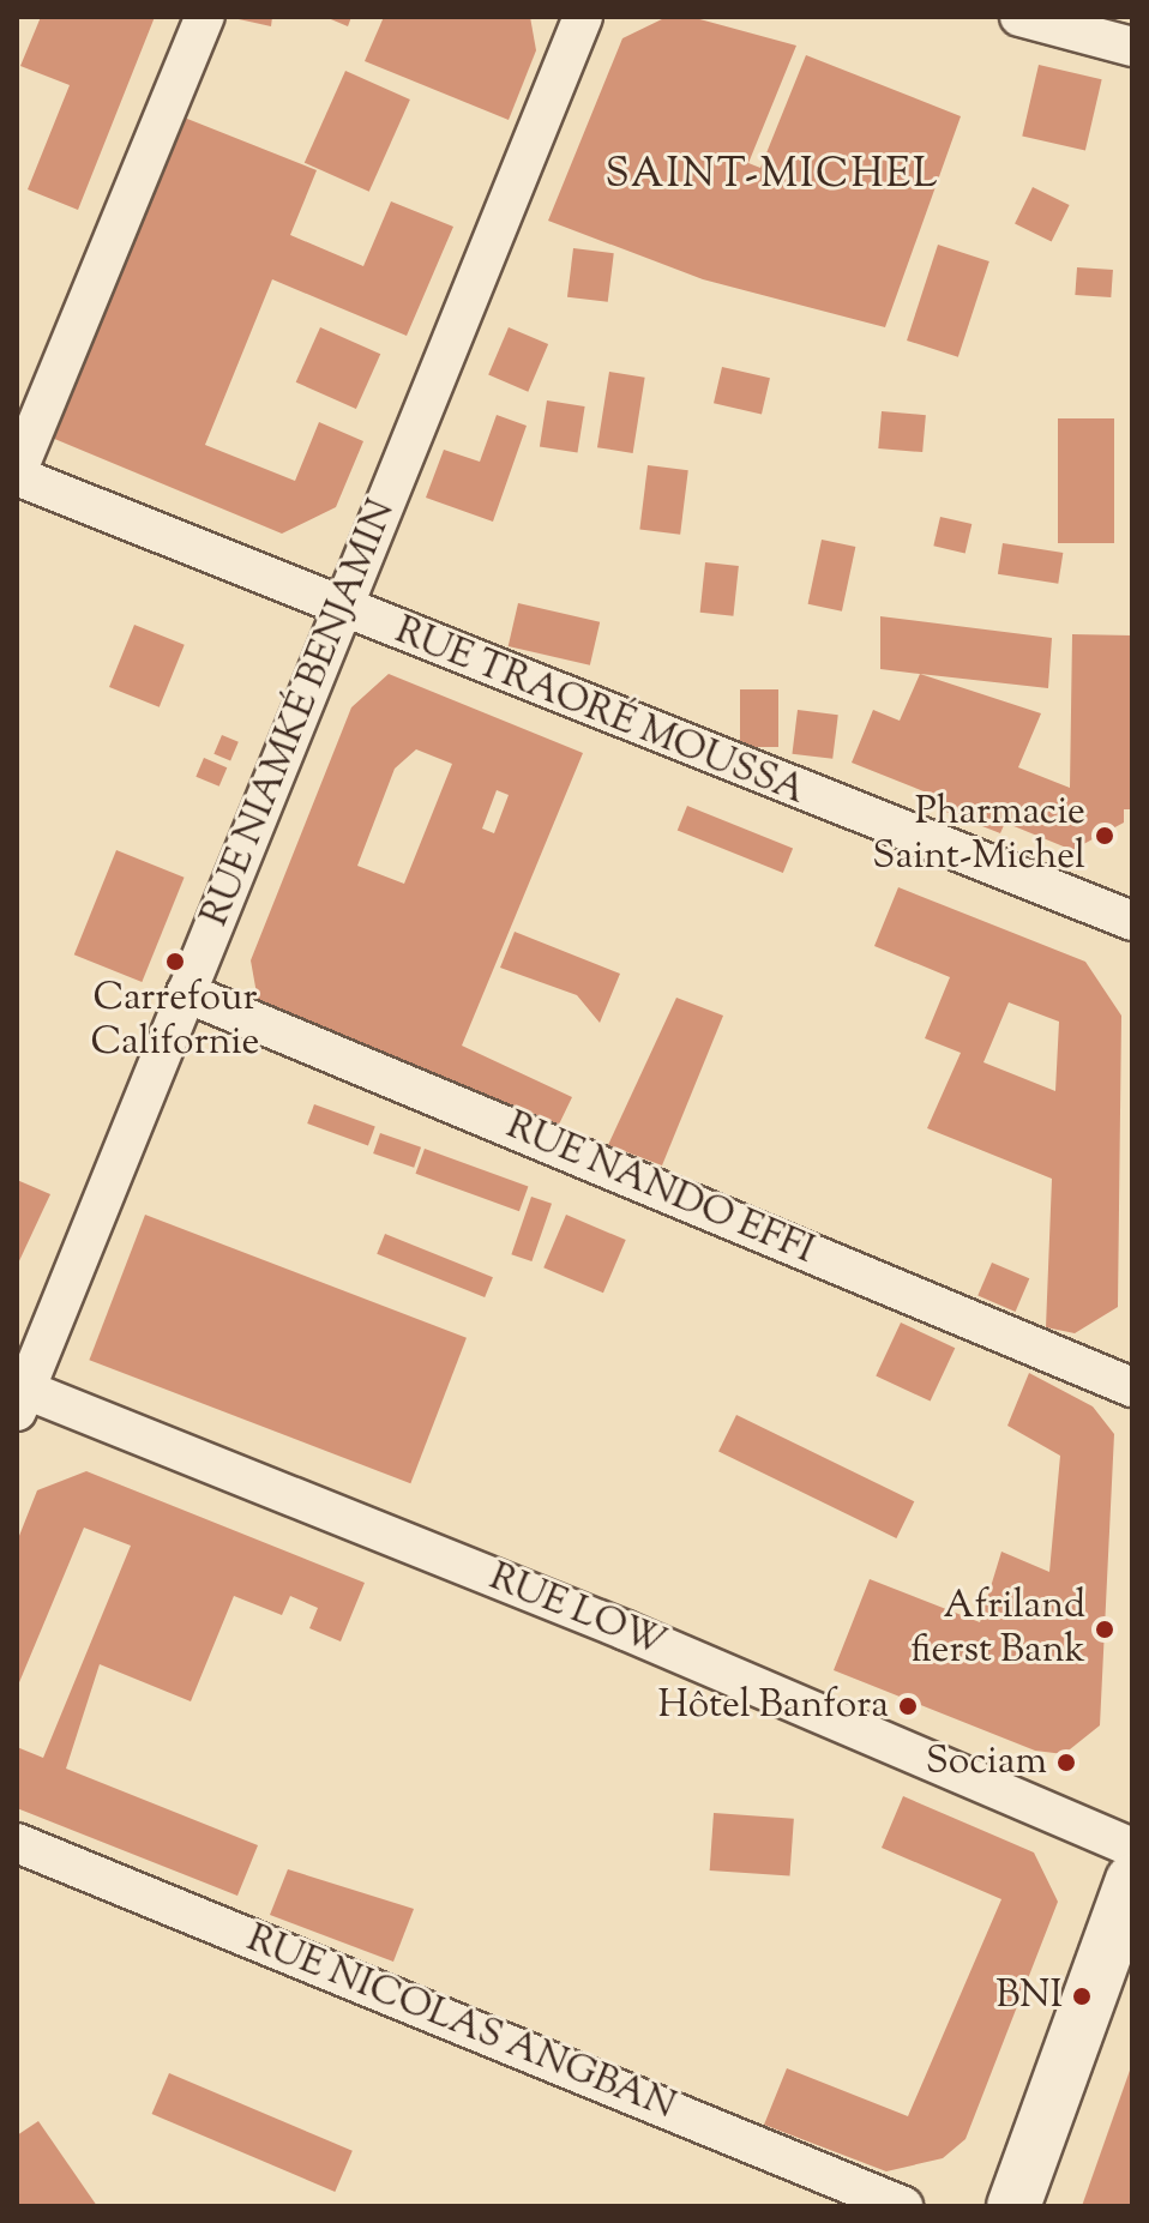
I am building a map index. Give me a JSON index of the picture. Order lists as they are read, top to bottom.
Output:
{
  "streets": {
    "street": [
      "RUE TRAORÉ MOUSSA",
      "RUE NIAMKÉ BENJAMIN",
      "RUE NANDO EFFI",
      "RUE LOW",
      "RUE NICOLAS ANGBAN"
    ]
  },
  "crossings": [
    ["RUE TRAORÉ MOUSSA", "RUE NIAMKÉ BENJAMIN"],
    ["RUE NIAMKÉ BENJAMIN", "RUE NANDO EFFI"],
    ["RUE NIAMKÉ BENJAMIN", "RUE LOW"]
  ],
  "districts": ["SAINT-MICHEL"],
  "places": [
    "Pharmacie Saint-Michel",
    "Carrefour Californie",
    "Afriland fierst Bank",
    "Hôtel Banfora",
    "Sociam",
    "BNI"
  ]
}
